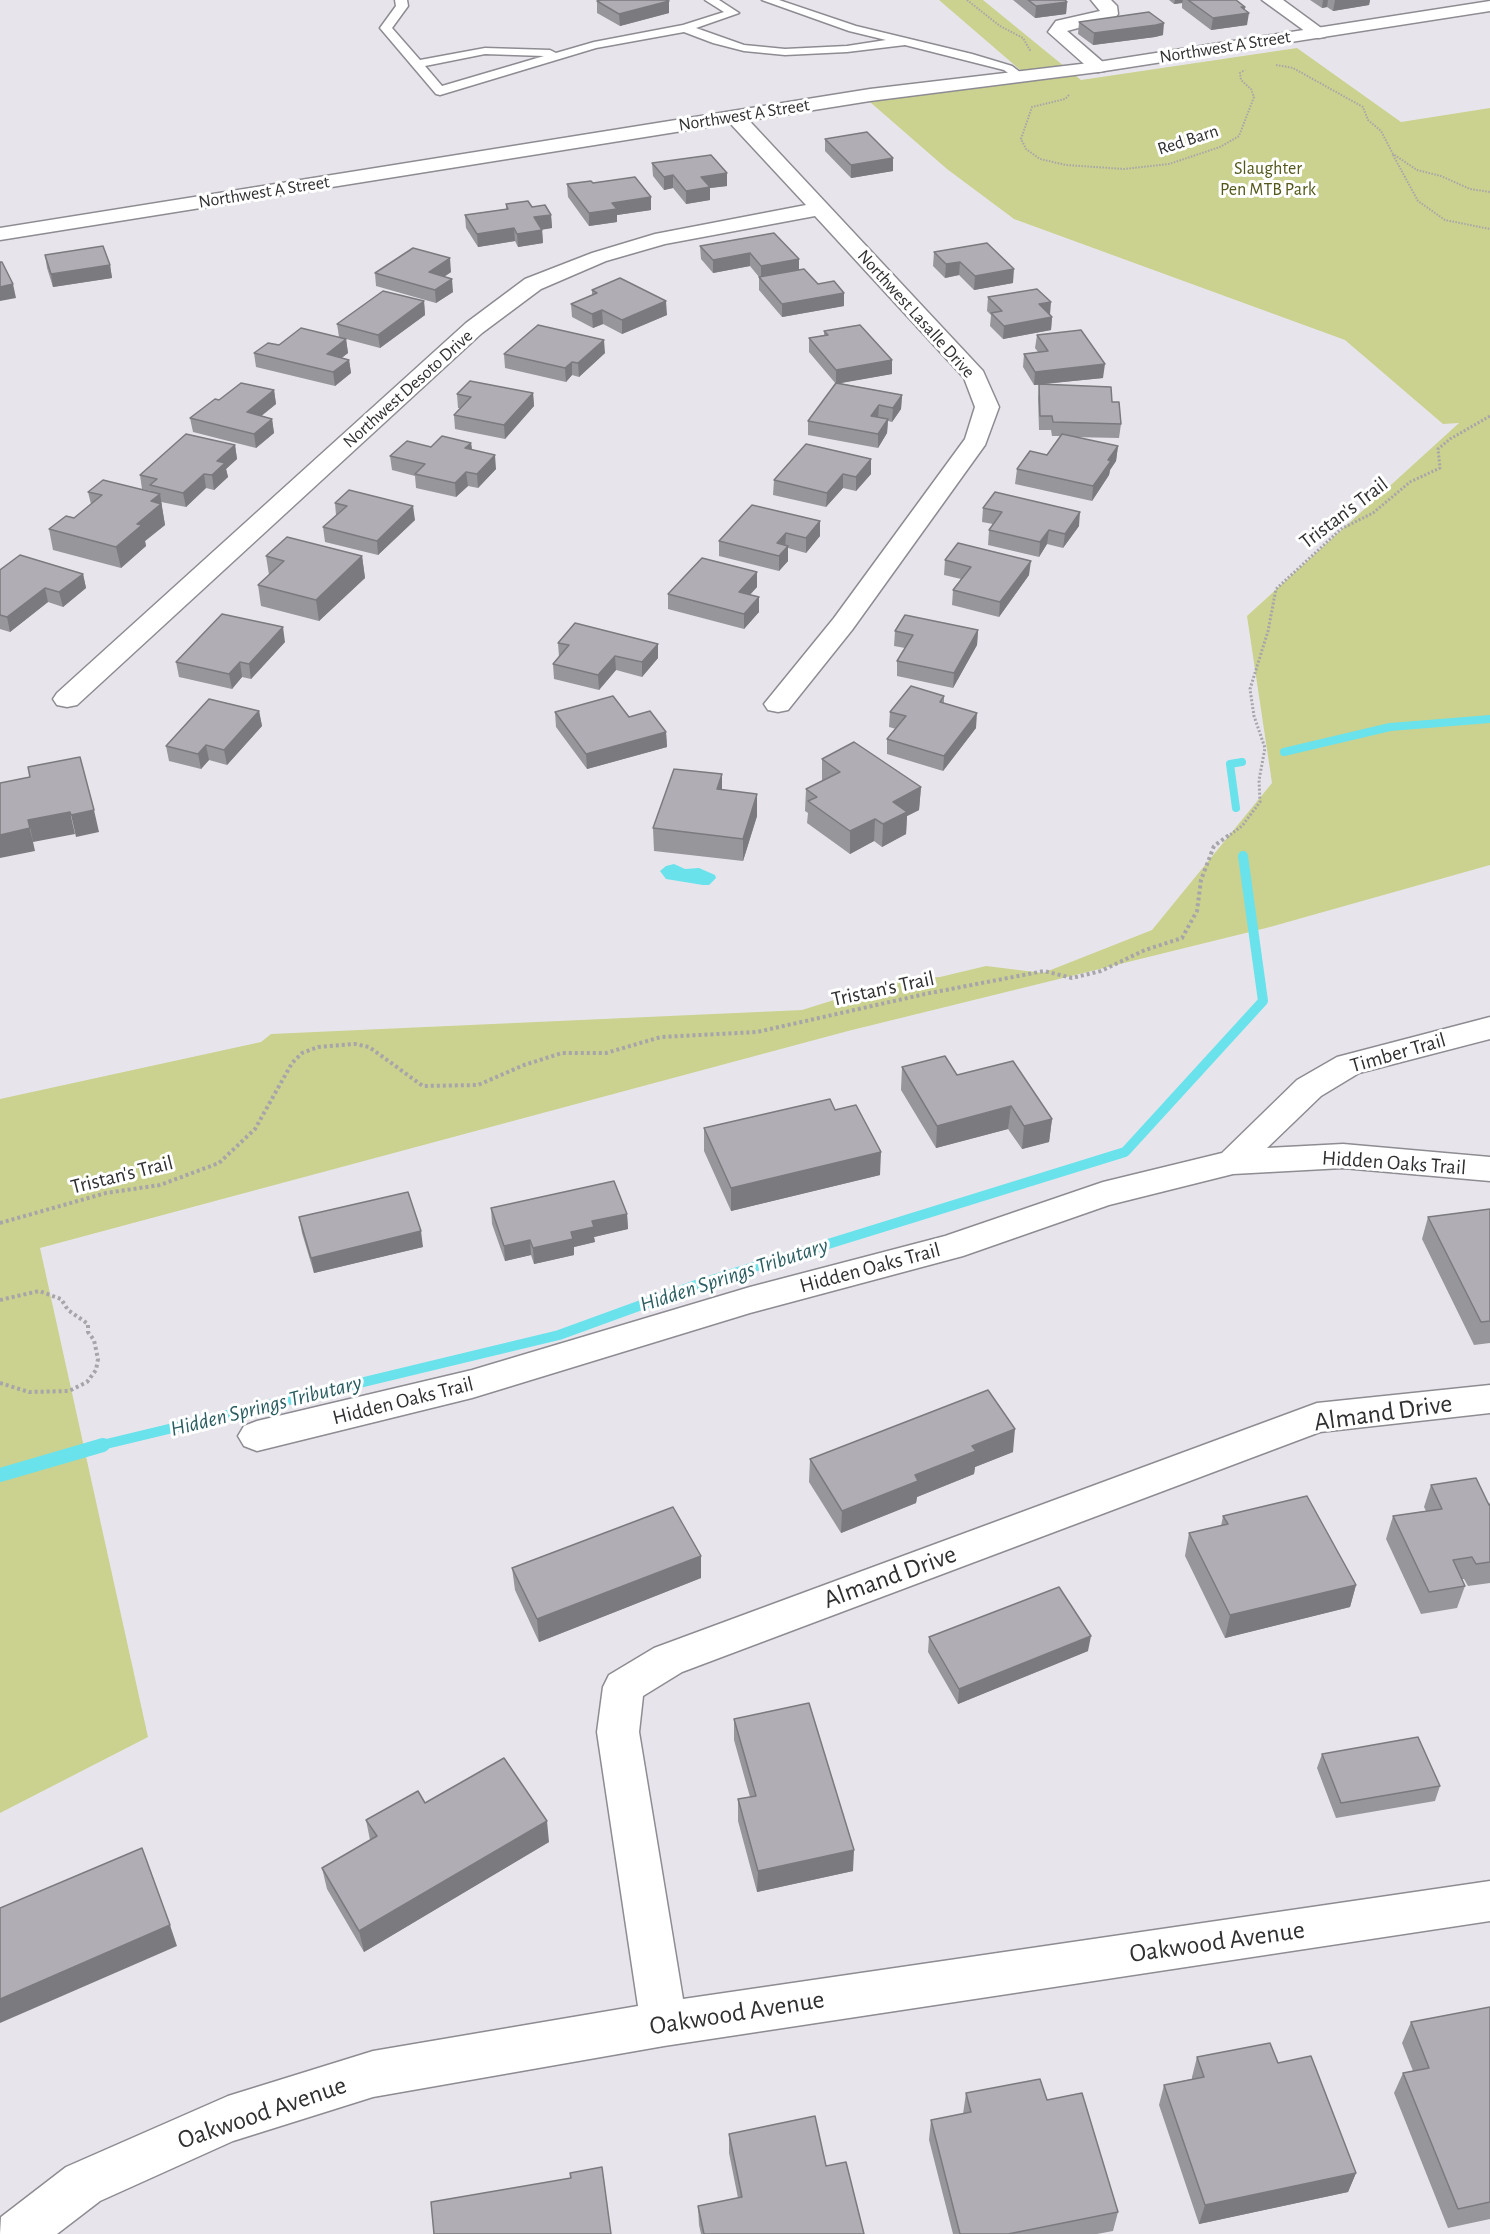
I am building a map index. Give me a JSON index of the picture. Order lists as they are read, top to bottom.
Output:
{
  "streets": {
    "street": [
      "Northwest A Street",
      "Northwest Lasalle Drive",
      "Northwest Desoto Drive",
      "Timber Trail",
      "Hidden Oaks Trail",
      "Almand Drive",
      "Oakwood Avenue"
    ],
    "path": ["Red Barn", "Tristan's Trail"]
  },
  "crossings": [
    ["Northwest A Street", "Northwest Lasalle Drive"],
    ["Northwest Lasalle Drive", "Northwest Desoto Drive"],
    ["Timber Trail", "Hidden Oaks Trail"],
    ["Almand Drive", "Oakwood Avenue"]
  ],
  "water": ["Hidden Springs Tributary"],
  "parks": ["Slaughter Pen MTB Park"]
}
